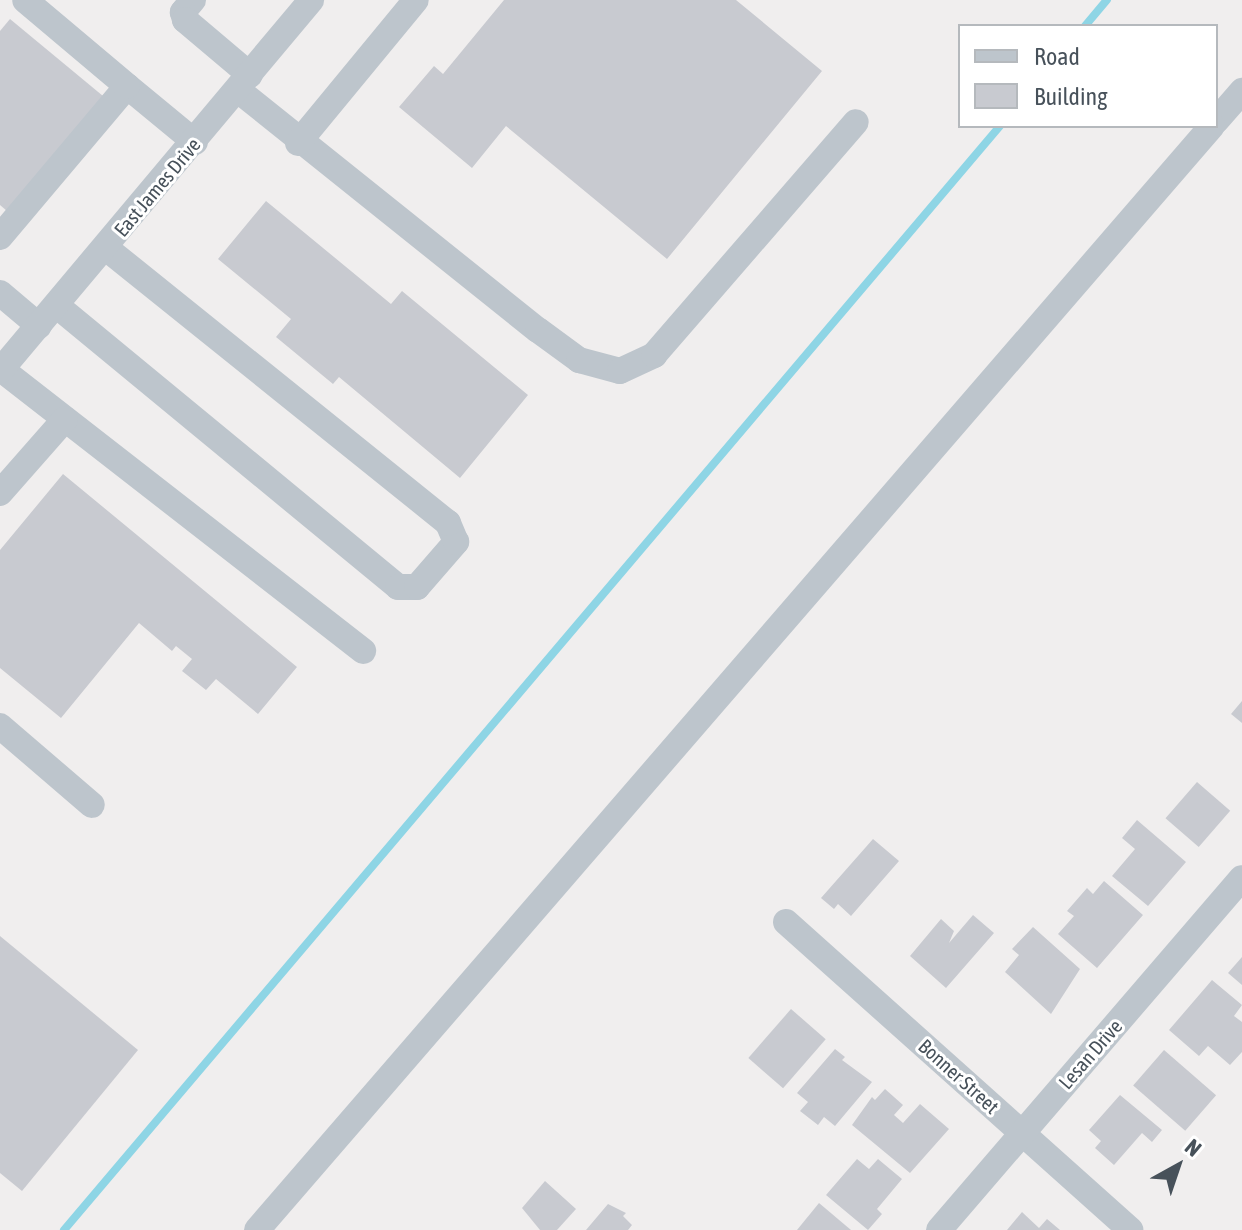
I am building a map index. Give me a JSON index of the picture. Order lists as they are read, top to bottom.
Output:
{
  "streets": {
    "street": ["East James Drive", "Lesan Drive", "Bonner Street"]
  },
  "crossings": [
    ["Lesan Drive", "Bonner Street"]
  ],
  "legend": ["Road", "Building"],
  "north": "top right"
}
